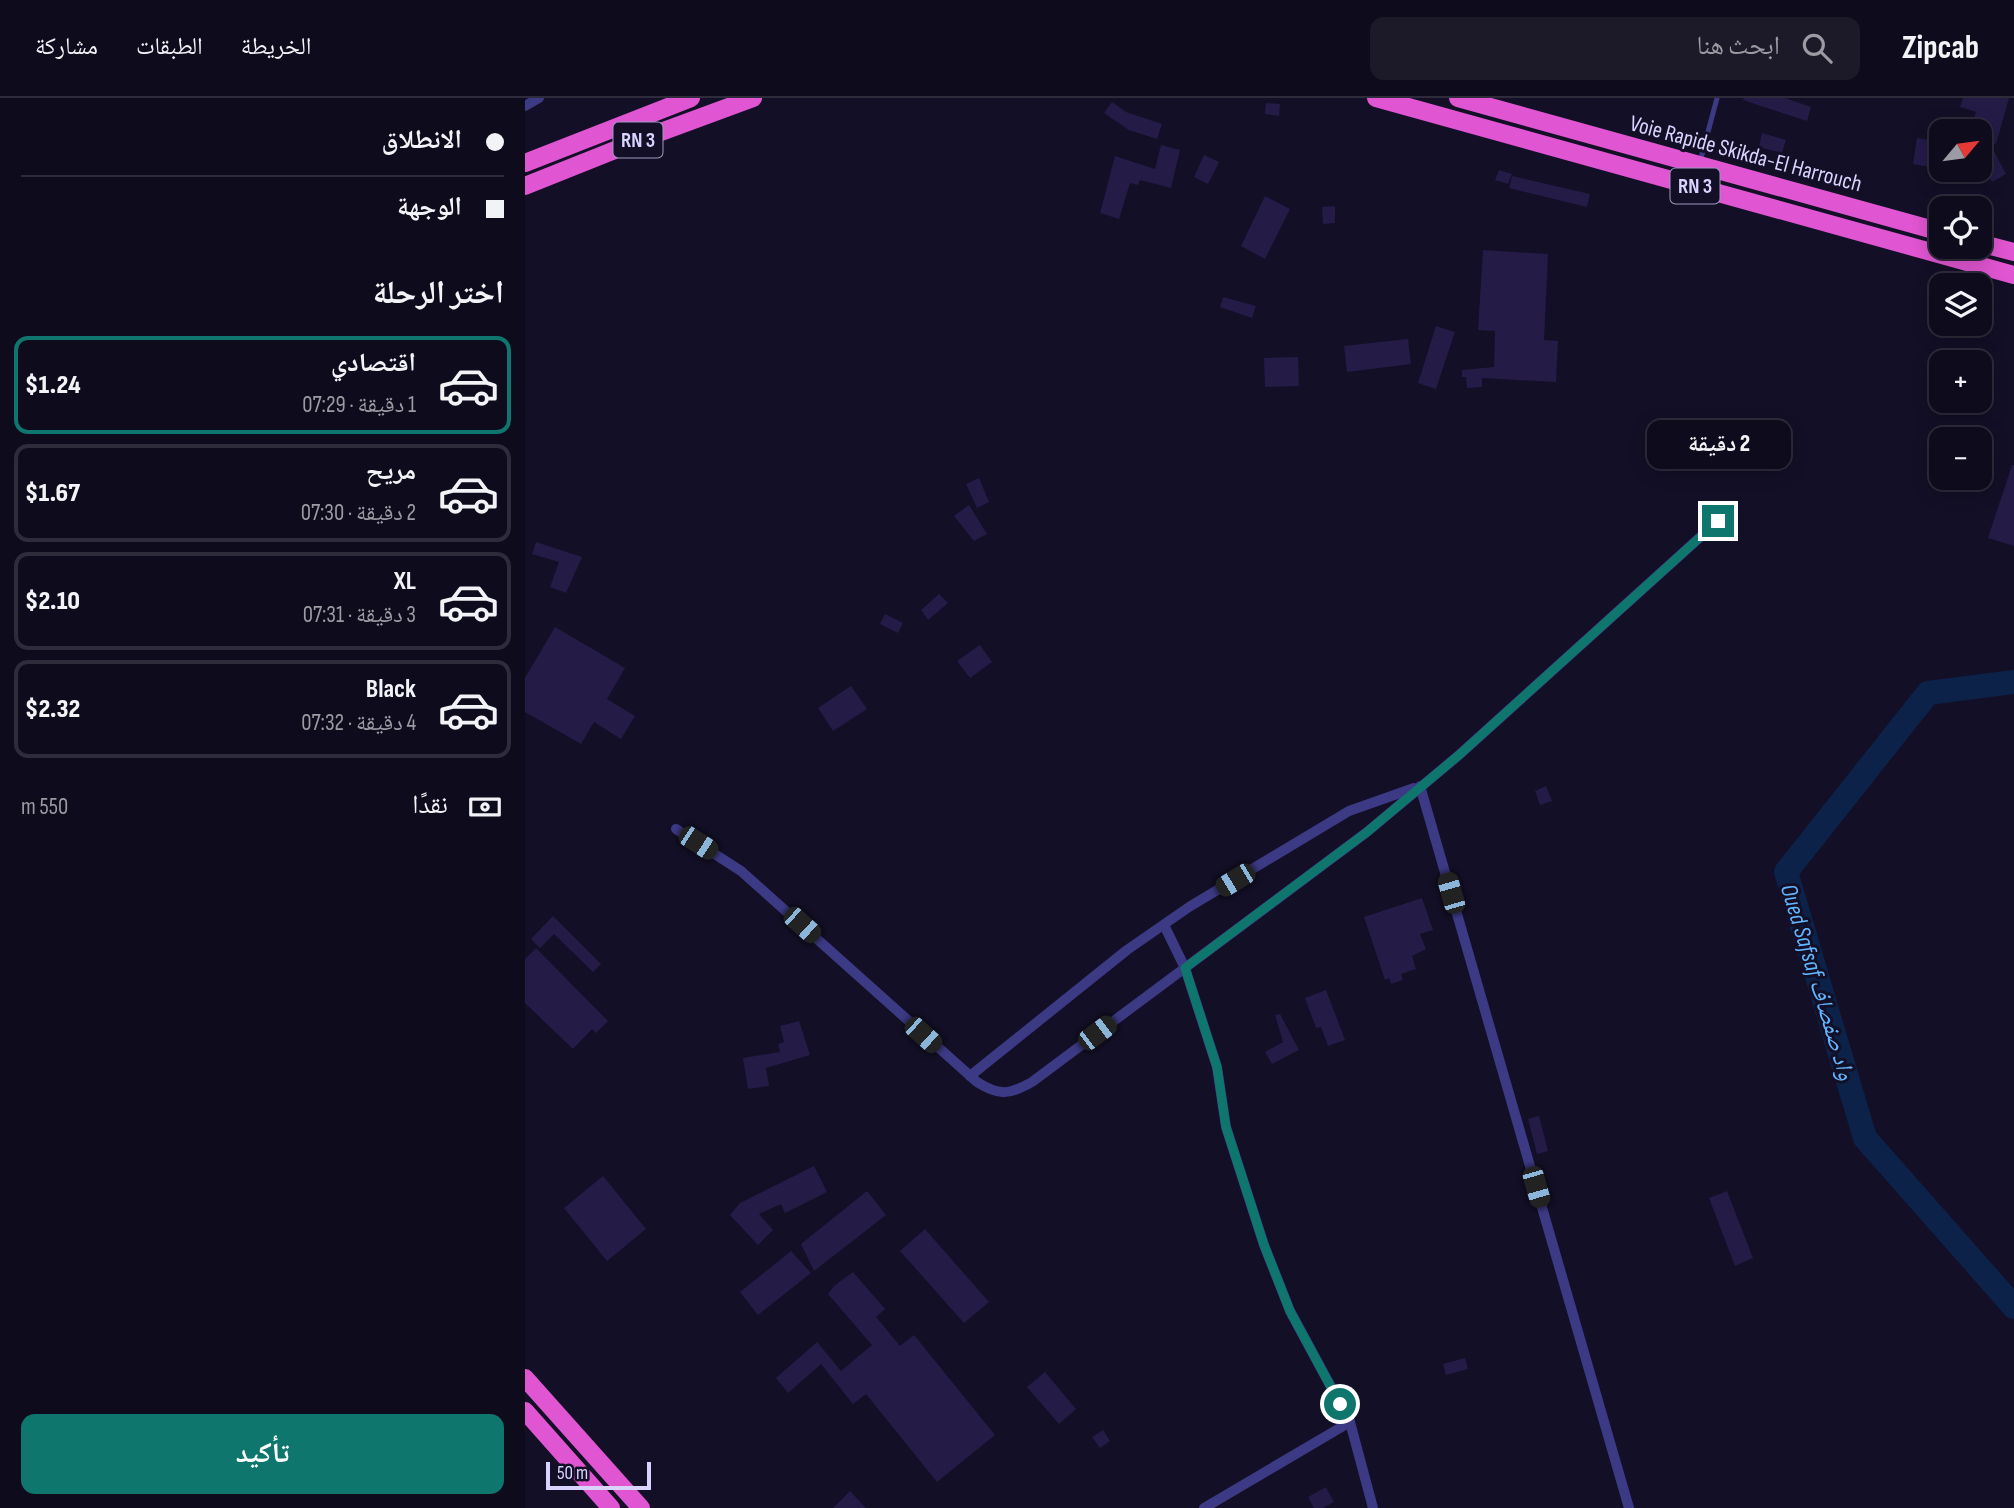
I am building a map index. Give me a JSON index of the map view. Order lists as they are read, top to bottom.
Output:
{
  "streets": {
    "highway": ["RN 3", "Voie Rapide Skikda-El Harrouch"]
  },
  "water": ["Oued Safsaf واد صفصاف"],
  "scale_bar": "50 m",
  "north": "top right",
  "page": {
    "header": "Zipcab",
    "search": "ابحث هنا",
    "nav": ["الخريطة", "الطبقات", "مشاركة"],
    "banner": ["الانطلاق", "الوجهة"],
    "map_buttons": ["+", "−"],
    "heading": "اختر الرحلة",
    "list": [
      {
        "name": "اقتصادي",
        "note": "1 دقيقة · 07:29",
        "value": "$1.24"
      },
      {
        "name": "مريح",
        "note": "2 دقيقة · 07:30",
        "value": "$1.67"
      },
      {
        "name": "XL",
        "note": "3 دقيقة · 07:31",
        "value": "$2.10"
      },
      {
        "name": "Black",
        "note": "4 دقيقة · 07:32",
        "value": "$2.32"
      }
    ],
    "bubble": "2 دقيقة",
    "pay": ["نقدًا", "550 m"],
    "buttons": "تأكيد",
    "scale": "50 m"
  }
}
